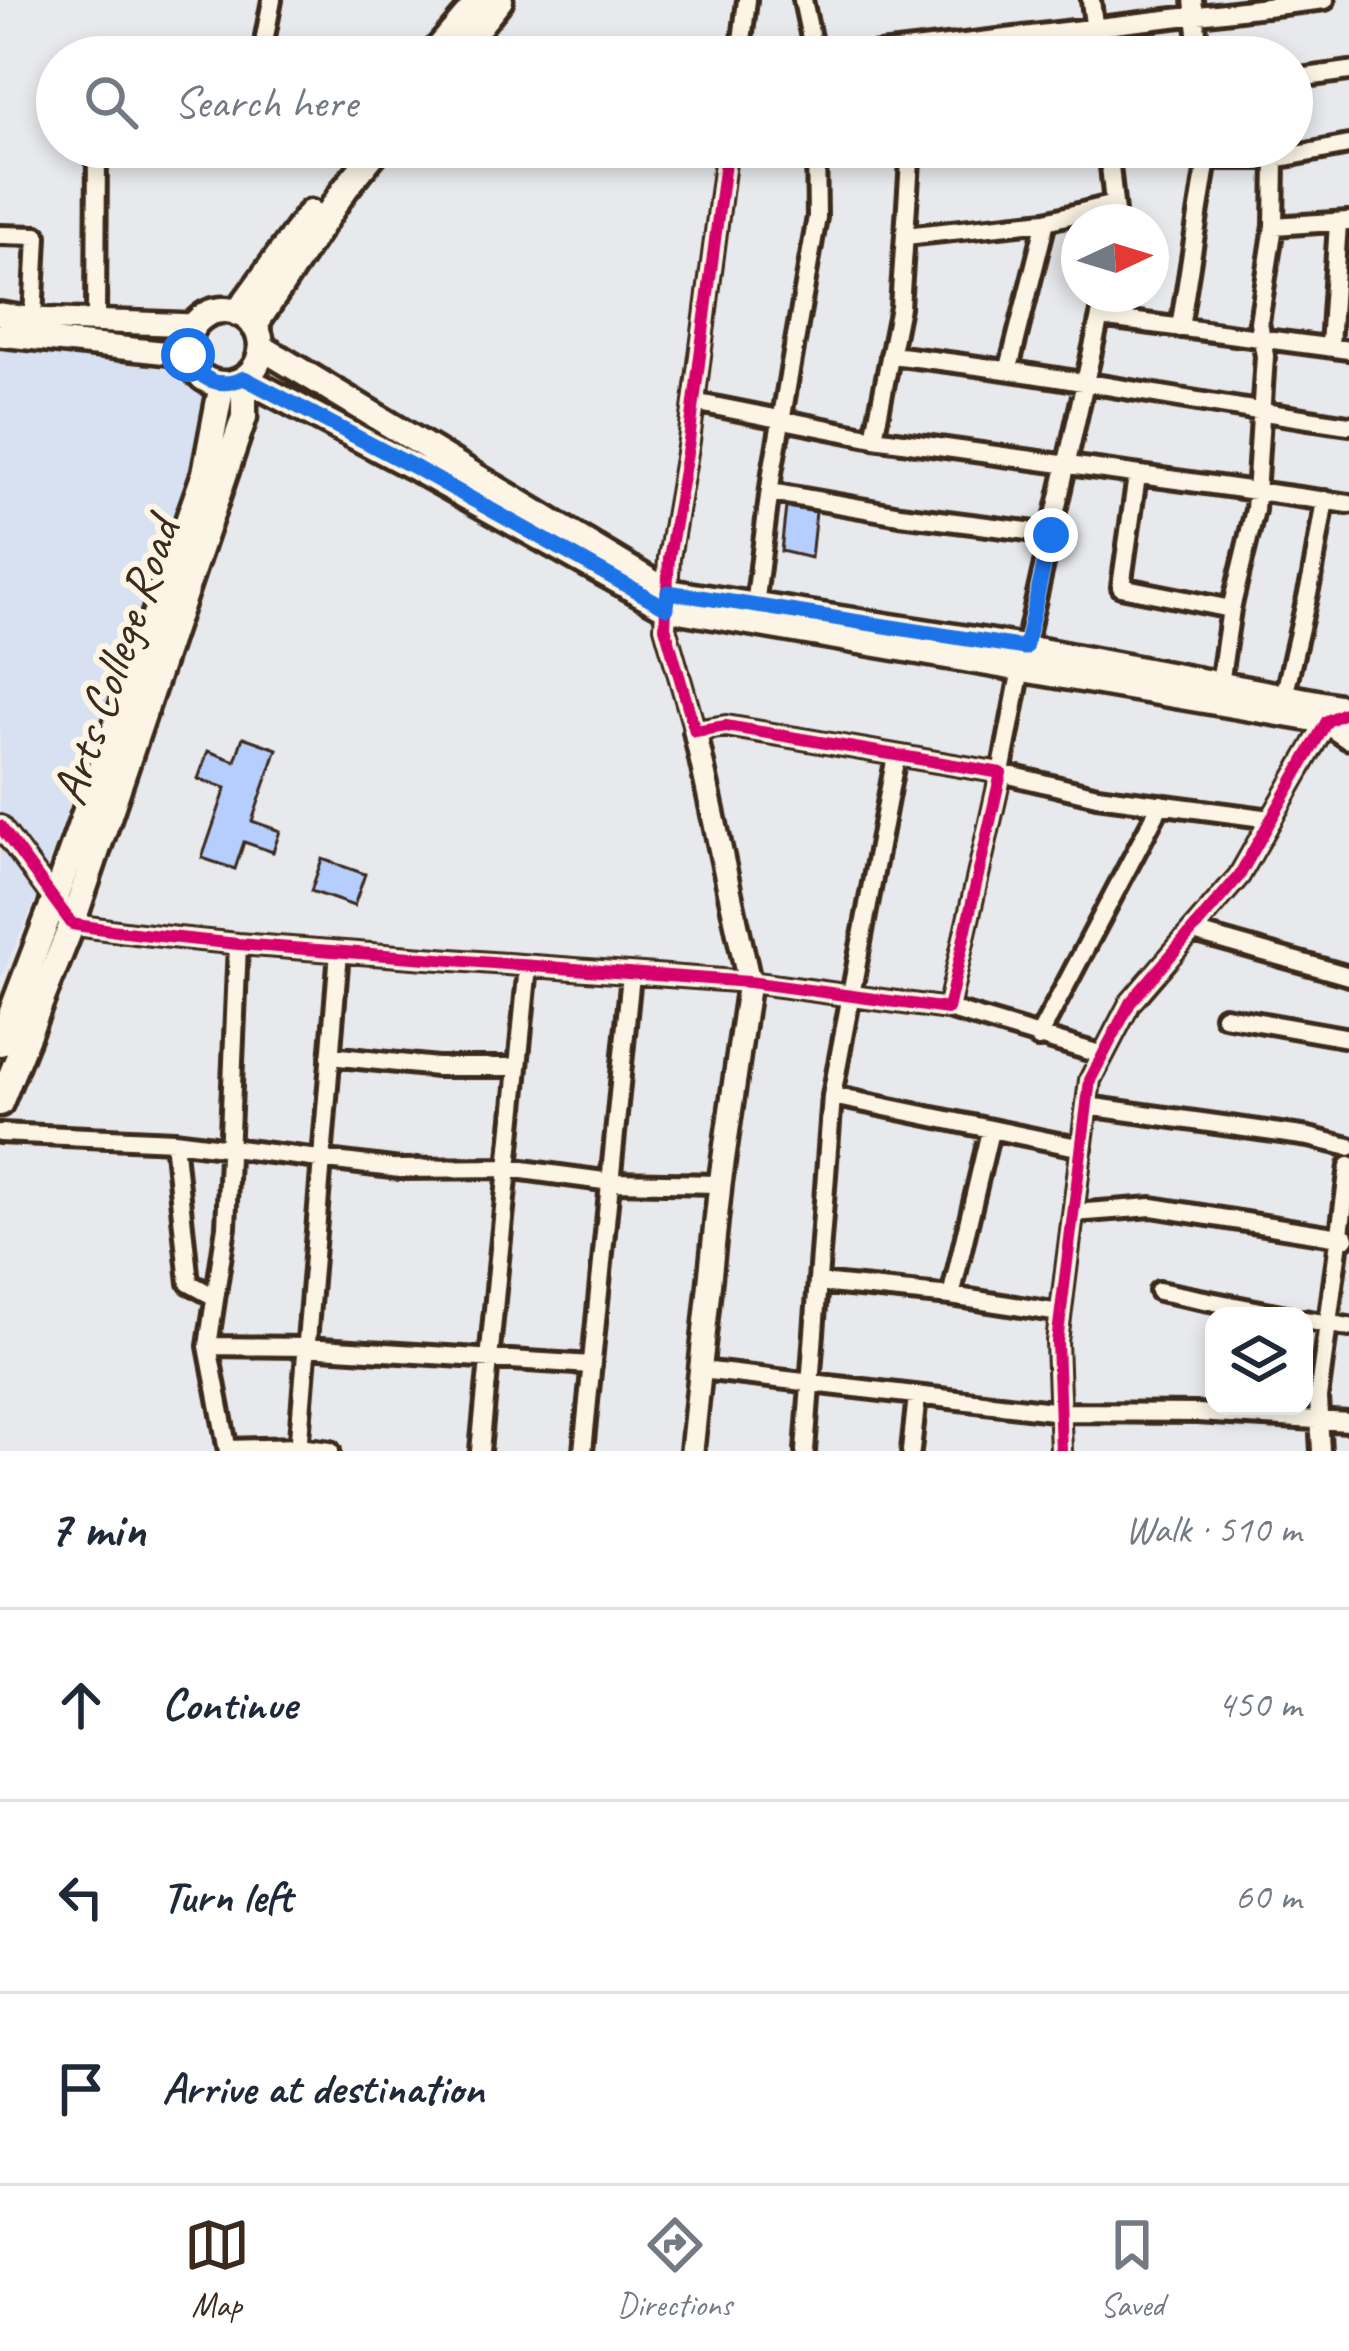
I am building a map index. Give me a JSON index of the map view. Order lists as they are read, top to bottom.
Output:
{
  "streets": {
    "main road": ["Arts College Road"]
  },
  "north": "right",
  "page": {
    "search": "Search here",
    "heading": ["7 min", "Walk · 510 m"],
    "list": [
      ["Continue", "450 m"],
      ["Turn left", "60 m"],
      "Arrive at destination"
    ],
    "nav": ["Map", "Directions", "Saved"]
  }
}
